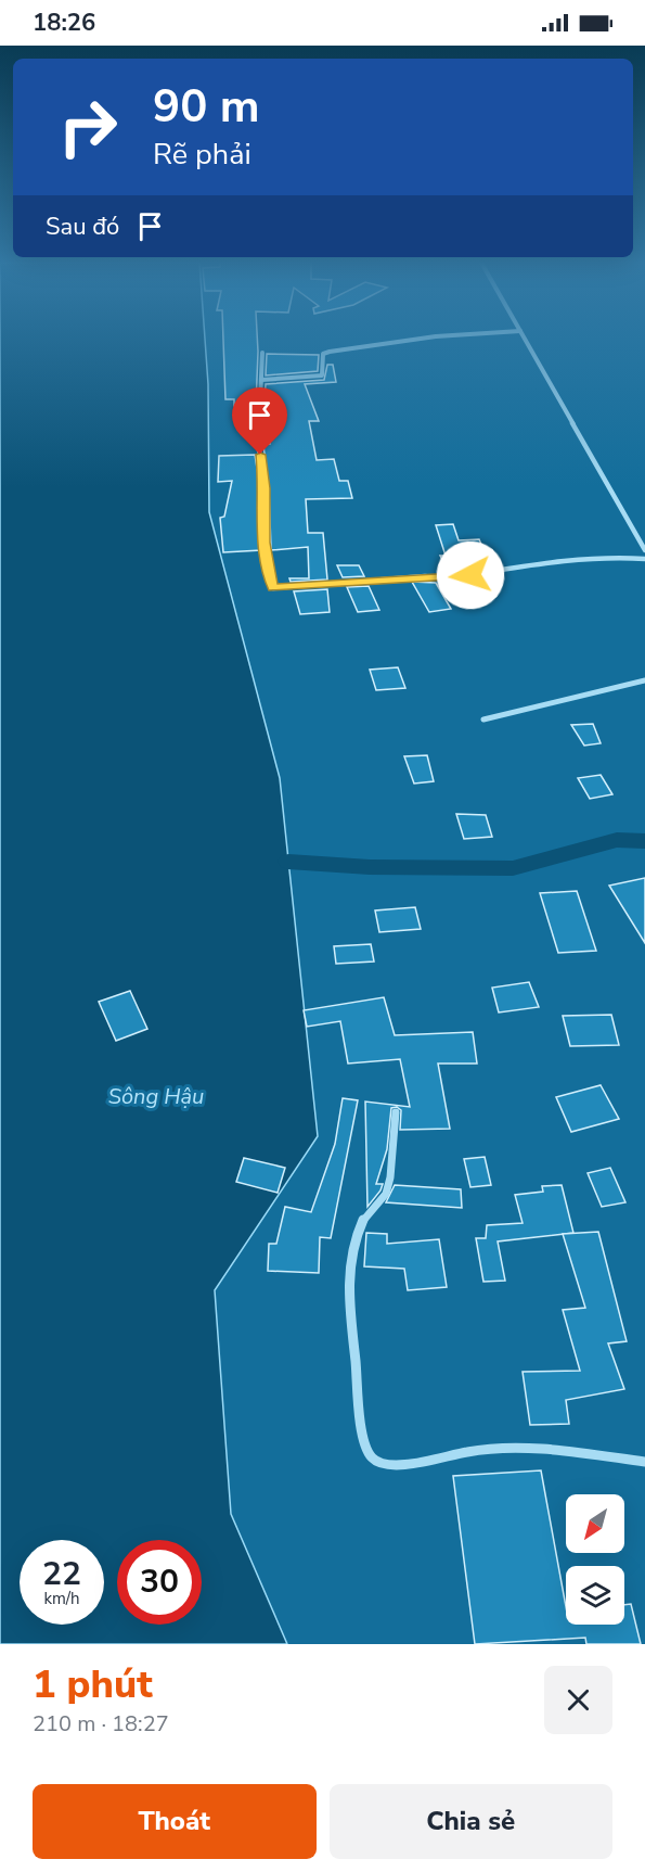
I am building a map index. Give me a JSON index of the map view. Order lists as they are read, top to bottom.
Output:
{
  "water": ["Sông Hậu"],
  "north": "bottom left",
  "page": {
    "status": "18:26",
    "turn": ["90 m", "Rẽ phải"],
    "then": "Sau đó",
    "speed": "22 km/h",
    "limit": "30",
    "heading": ["1 phút", "210 m · 18:27"],
    "buttons": ["Thoát", "Chia sẻ"]
  }
}
